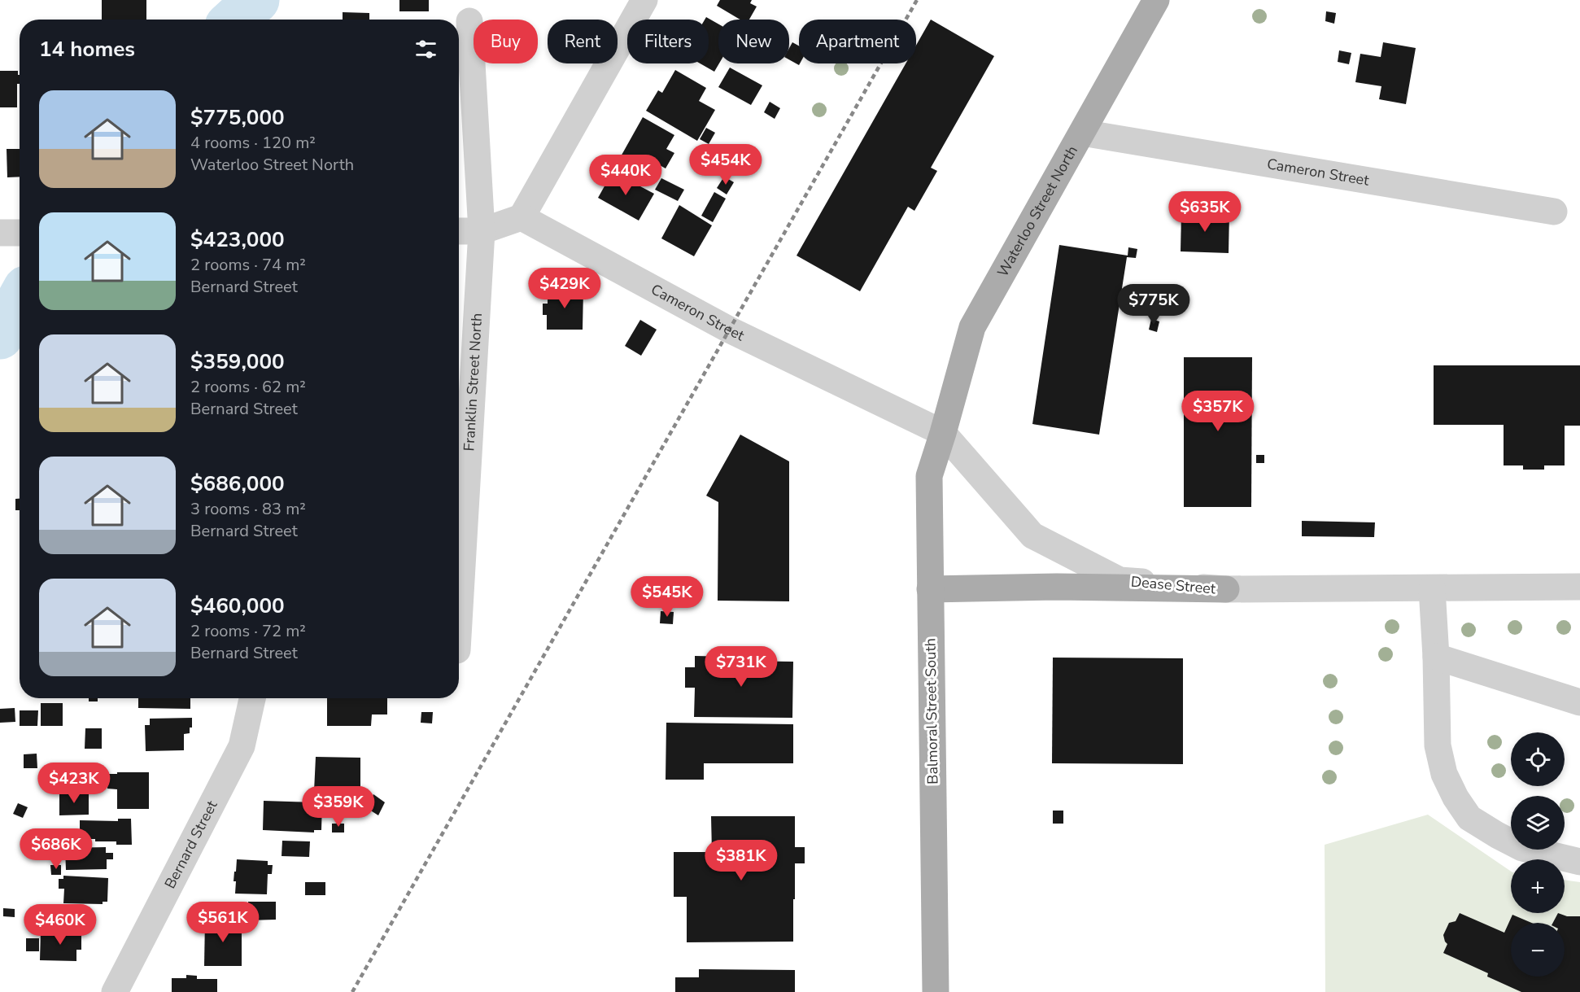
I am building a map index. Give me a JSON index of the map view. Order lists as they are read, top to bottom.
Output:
{
  "streets": {
    "main road": ["Waterloo Street North", "Balmoral Street South"],
    "street": [
      "Cameron Street",
      "Franklin Street North",
      "Dease Street",
      "Bernard Street"
    ]
  },
  "crossings": [
    ["Cameron Street", "Waterloo Street North"],
    ["Cameron Street", "Dease Street"],
    ["Cameron Street", "Balmoral Street South"],
    ["Waterloo Street North", "Dease Street"],
    ["Waterloo Street North", "Balmoral Street South"],
    ["Dease Street", "Balmoral Street South"]
  ],
  "page": {
    "chip": [
      "Buy",
      "Rent",
      "Filters",
      "New",
      "Apartment"
    ],
    "heading": "14 homes",
    "list": [
      {
        "name": "$775,000",
        "note": "4 rooms · 120 m² · Waterloo Street North"
      },
      {
        "name": "$423,000",
        "note": "2 rooms · 74 m² · Bernard Street"
      },
      {
        "name": "$359,000",
        "note": "2 rooms · 62 m² · Bernard Street"
      },
      {
        "name": "$686,000",
        "note": "3 rooms · 83 m² · Bernard Street"
      },
      {
        "name": "$460,000",
        "note": "2 rooms · 72 m² · Bernard Street"
      }
    ],
    "price": [
      "$454K",
      "$440K",
      "$635K",
      "$429K",
      "$775K",
      "$357K",
      "$545K",
      "$731K",
      "$423K",
      "$359K",
      "$686K",
      "$381K",
      "$561K",
      "$460K"
    ],
    "map_buttons": ["+", "−"]
  }
}
